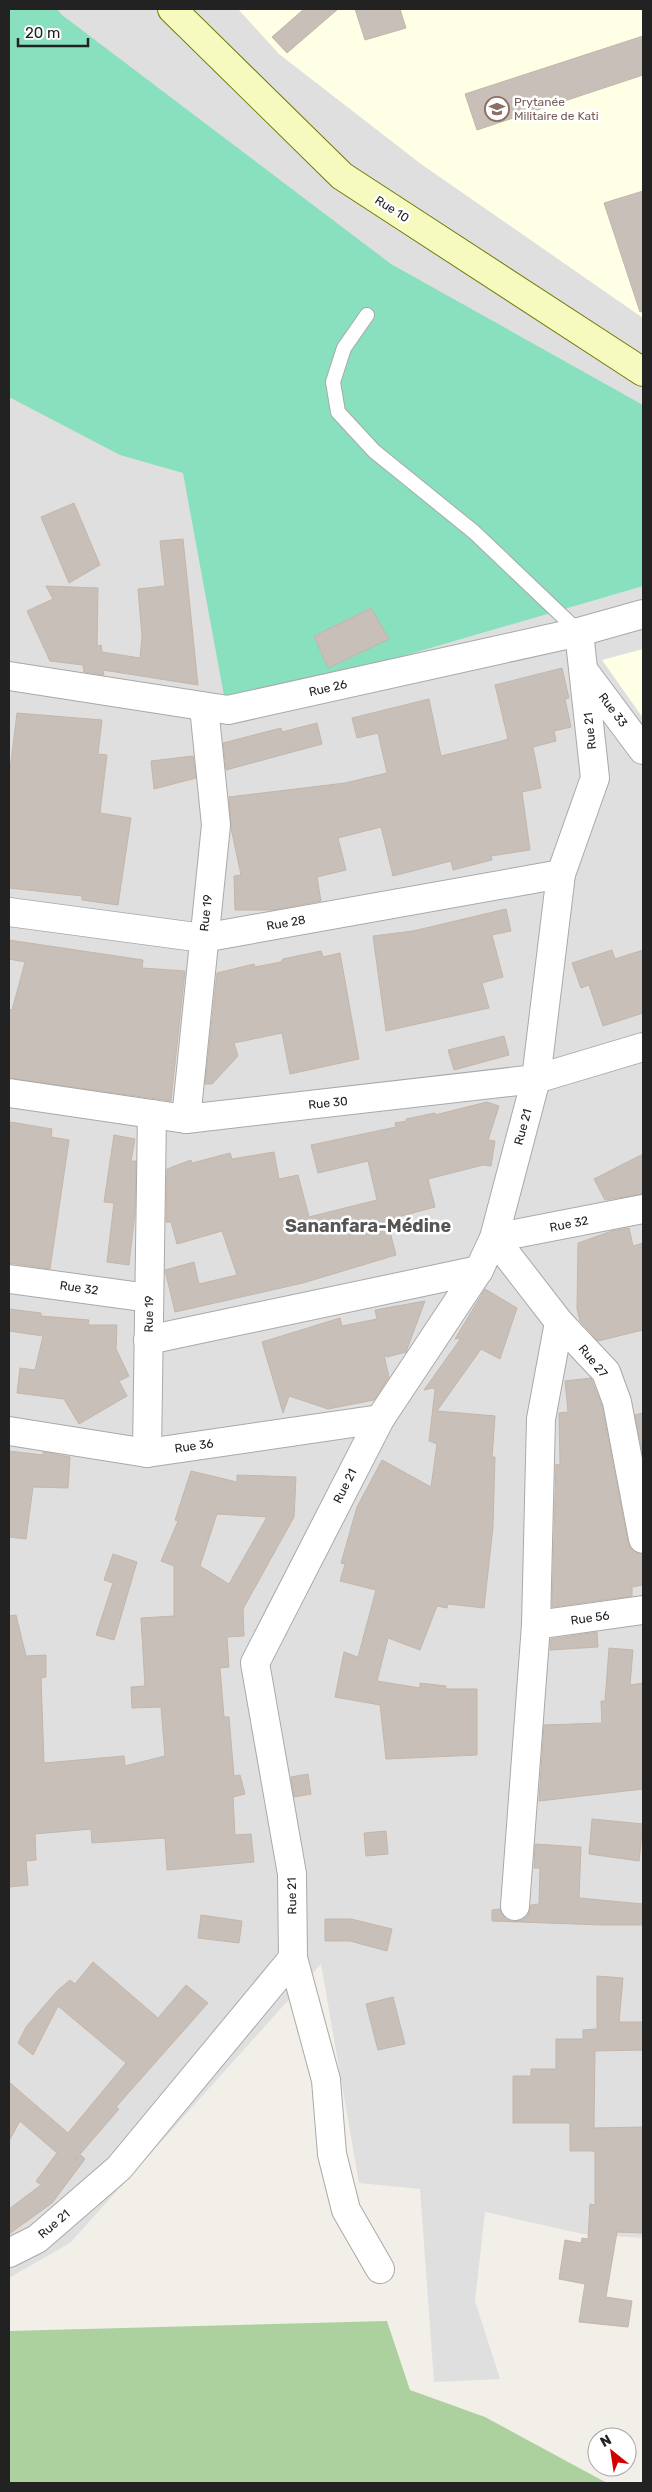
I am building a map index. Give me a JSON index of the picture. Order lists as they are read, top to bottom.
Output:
{
  "streets": {
    "main road": ["Rue 10"],
    "street": [
      "Rue 26",
      "Rue 33",
      "Rue 21",
      "Rue 19",
      "Rue 28",
      "Rue 30",
      "Rue 32",
      "Rue 27",
      "Rue 36",
      "Rue 56"
    ]
  },
  "crossings": [
    ["Rue 26", "Rue 21"],
    ["Rue 26", "Rue 19"],
    ["Rue 33", "Rue 21"],
    ["Rue 21", "Rue 28"],
    ["Rue 21", "Rue 30"],
    ["Rue 21", "Rue 32"],
    ["Rue 21", "Rue 27"],
    ["Rue 21", "Rue 36"],
    ["Rue 19", "Rue 28"],
    ["Rue 19", "Rue 30"],
    ["Rue 19", "Rue 32"],
    ["Rue 19", "Rue 36"],
    ["Rue 32", "Rue 27"]
  ],
  "districts": ["Sananfara-Médine"],
  "places": {
    "school or university": ["Prytanée Militaire de Kati"]
  },
  "scale_bar": "20 m",
  "north": "top left"
}
